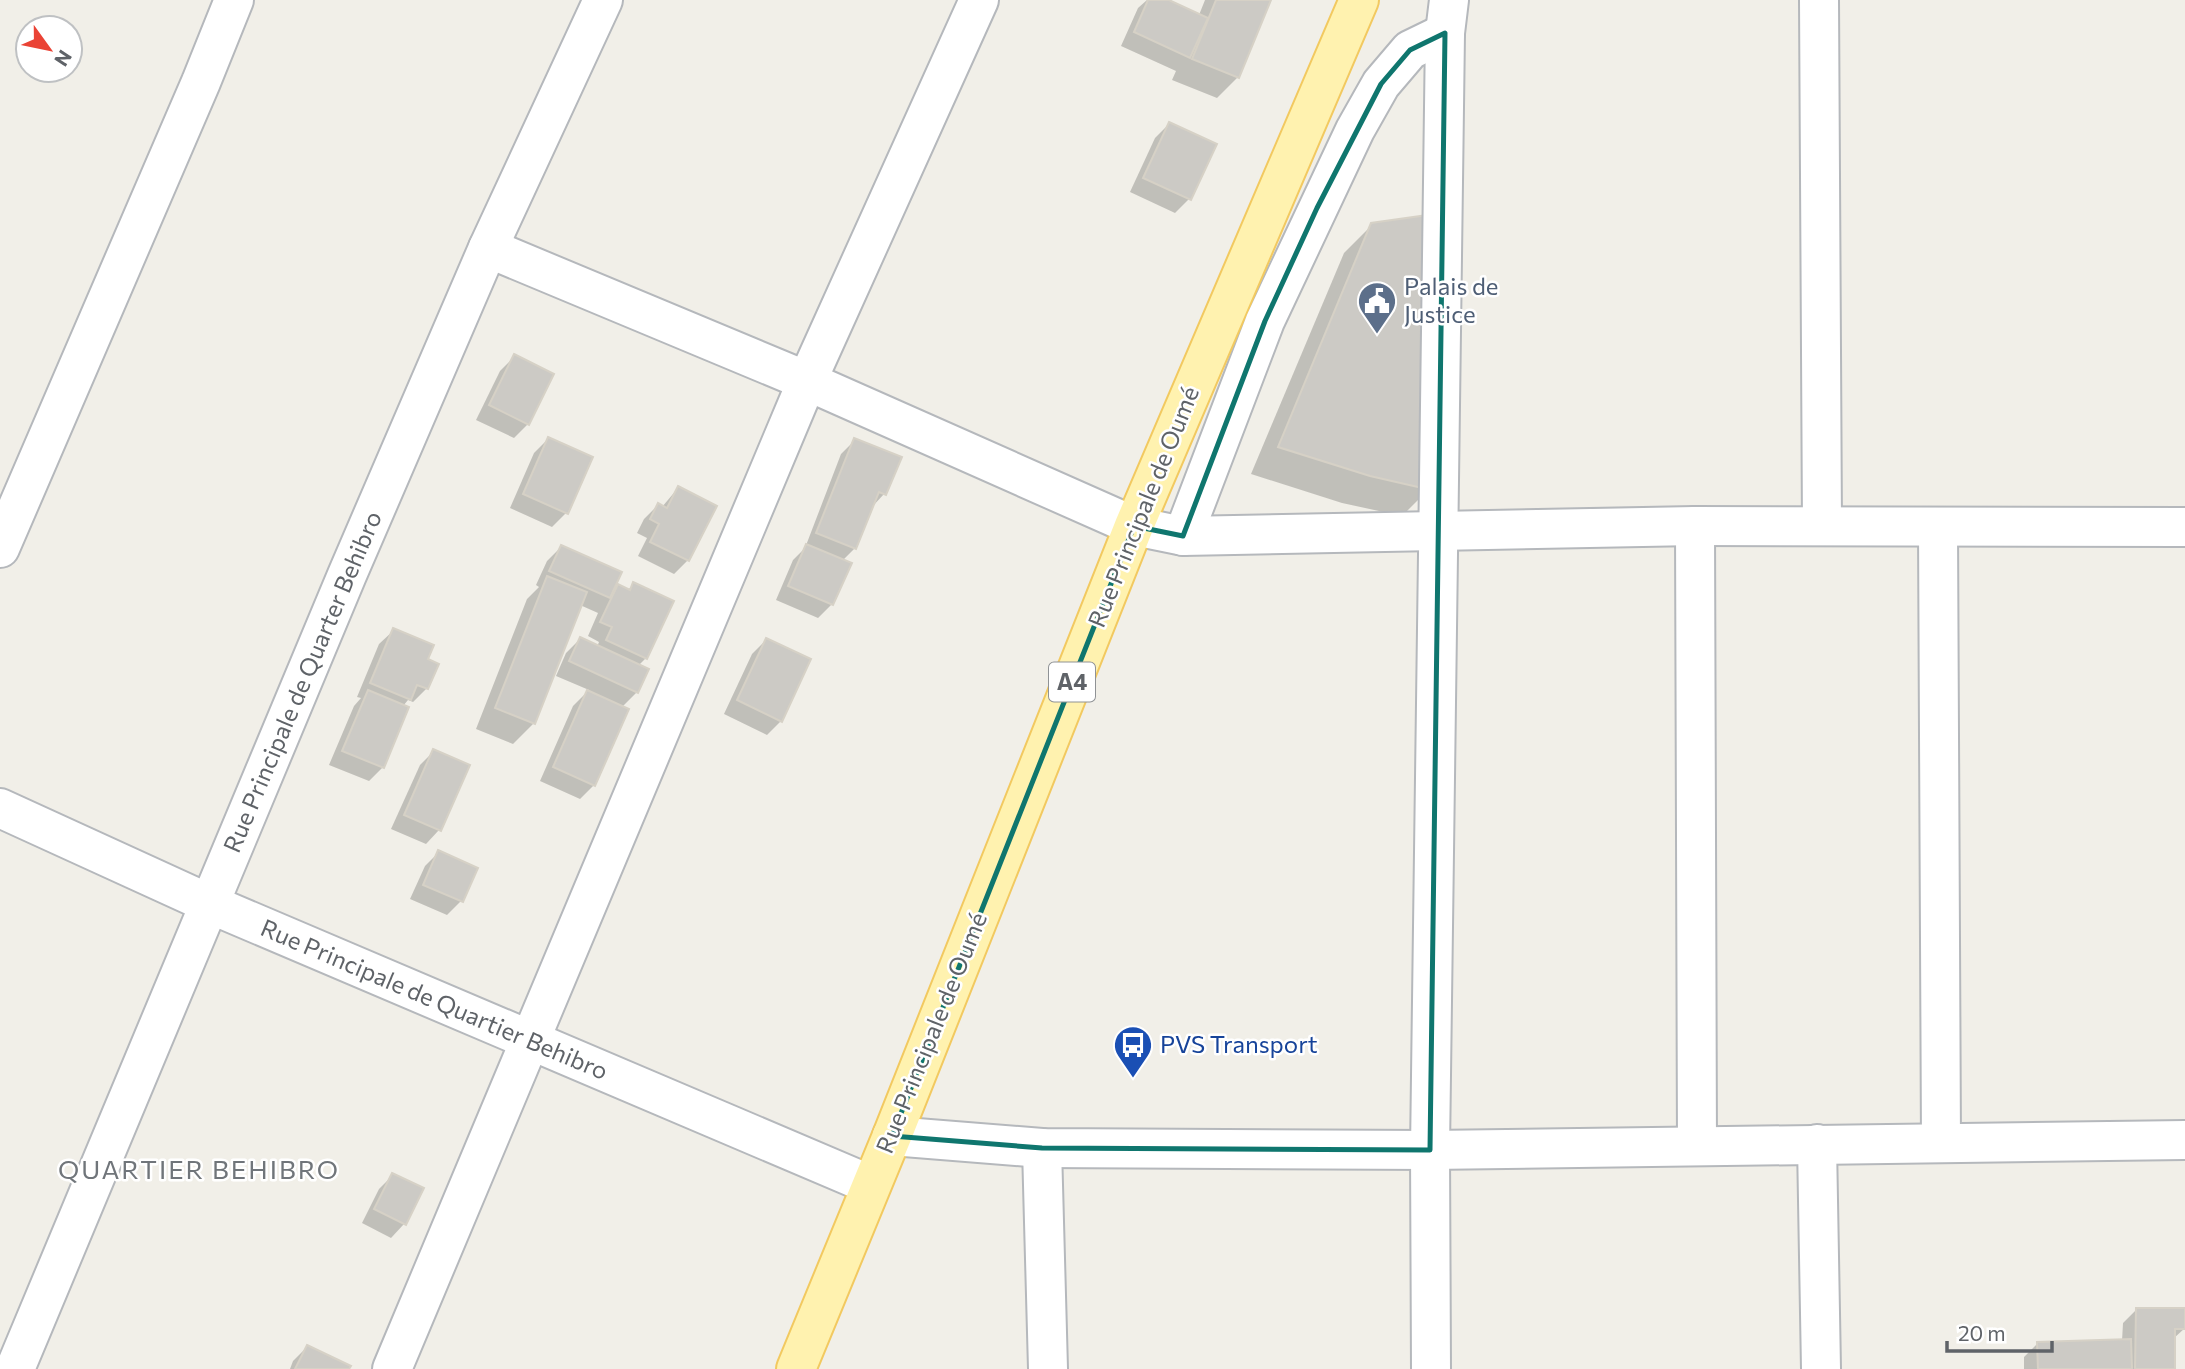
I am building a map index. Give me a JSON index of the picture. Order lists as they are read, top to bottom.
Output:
{
  "streets": {
    "main road": ["Rue Principale de Oumé", "A4"],
    "street": ["Rue Principale de Quarter Behibro", "Rue Principale de Quartier Behibro"]
  },
  "crossings": [
    ["Rue Principale de Oumé", "Rue Principale de Quartier Behibro"],
    ["Rue Principale de Quarter Behibro", "Rue Principale de Quartier Behibro"]
  ],
  "districts": ["QUARTIER BEHIBRO"],
  "places": {
    "public building": ["Palais de Justice"],
    "bus stop": ["PVS Transport"]
  },
  "scale_bar": "20 m",
  "north": "bottom right"
}
